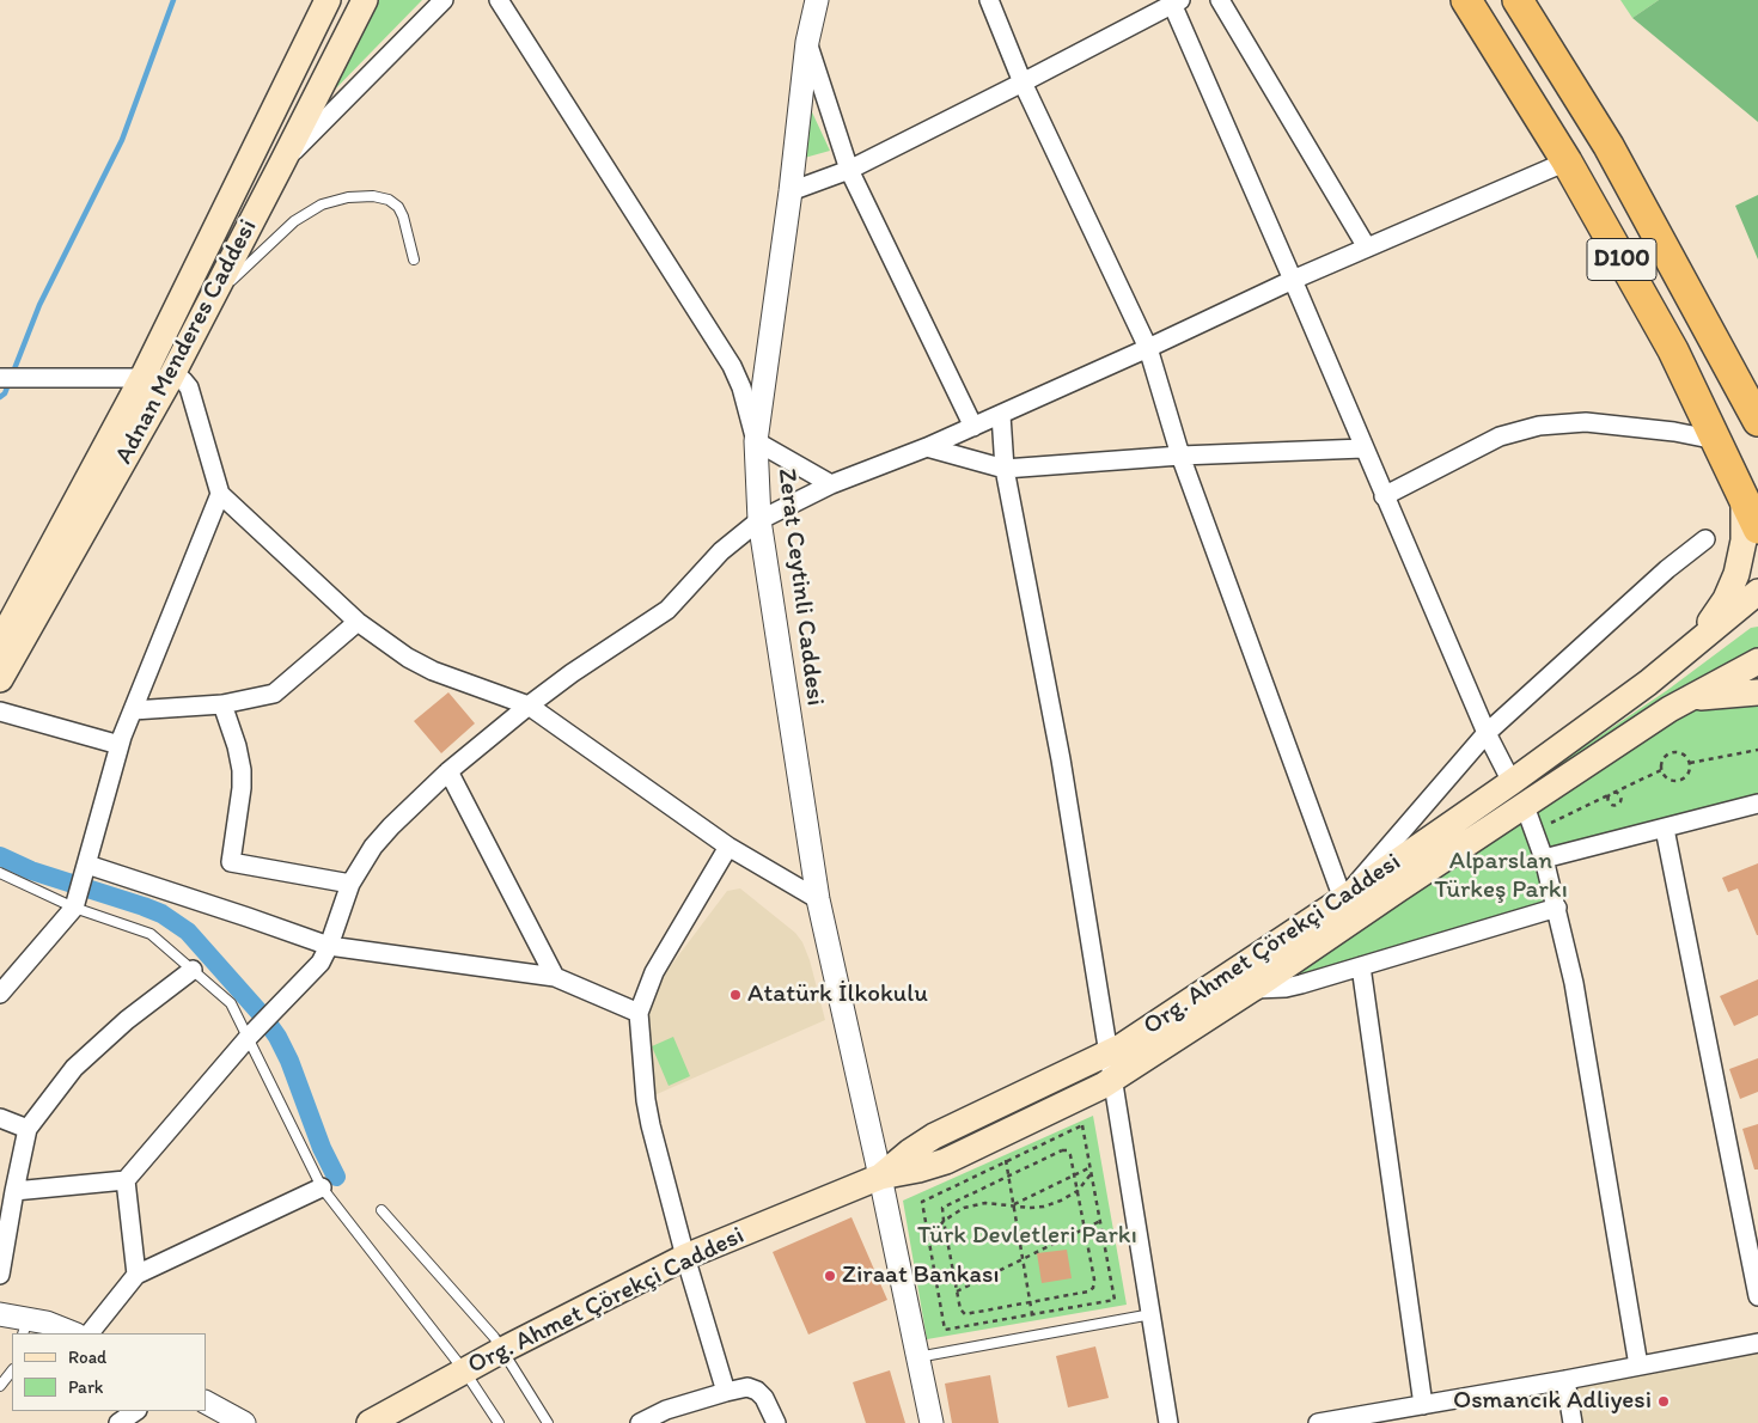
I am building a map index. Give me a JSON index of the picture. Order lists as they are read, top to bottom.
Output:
{
  "streets": {
    "highway": ["D100"],
    "main road": ["Adnan Menderes Caddesi", "Org. Ahmet Çörekçi Caddesi"],
    "street": ["Zerat Ceytinli Caddesi"]
  },
  "crossings": [
    ["Zerat Ceytinli Caddesi", "Org. Ahmet Çörekçi Caddesi"]
  ],
  "parks": ["Alparslan Türkeş Parkı", "Türk Devletleri Parkı"],
  "places": ["Atatürk İlkokulu", "Ziraat Bankası", "Osmancık Adliyesi"],
  "legend": ["Road", "Park"]
}
